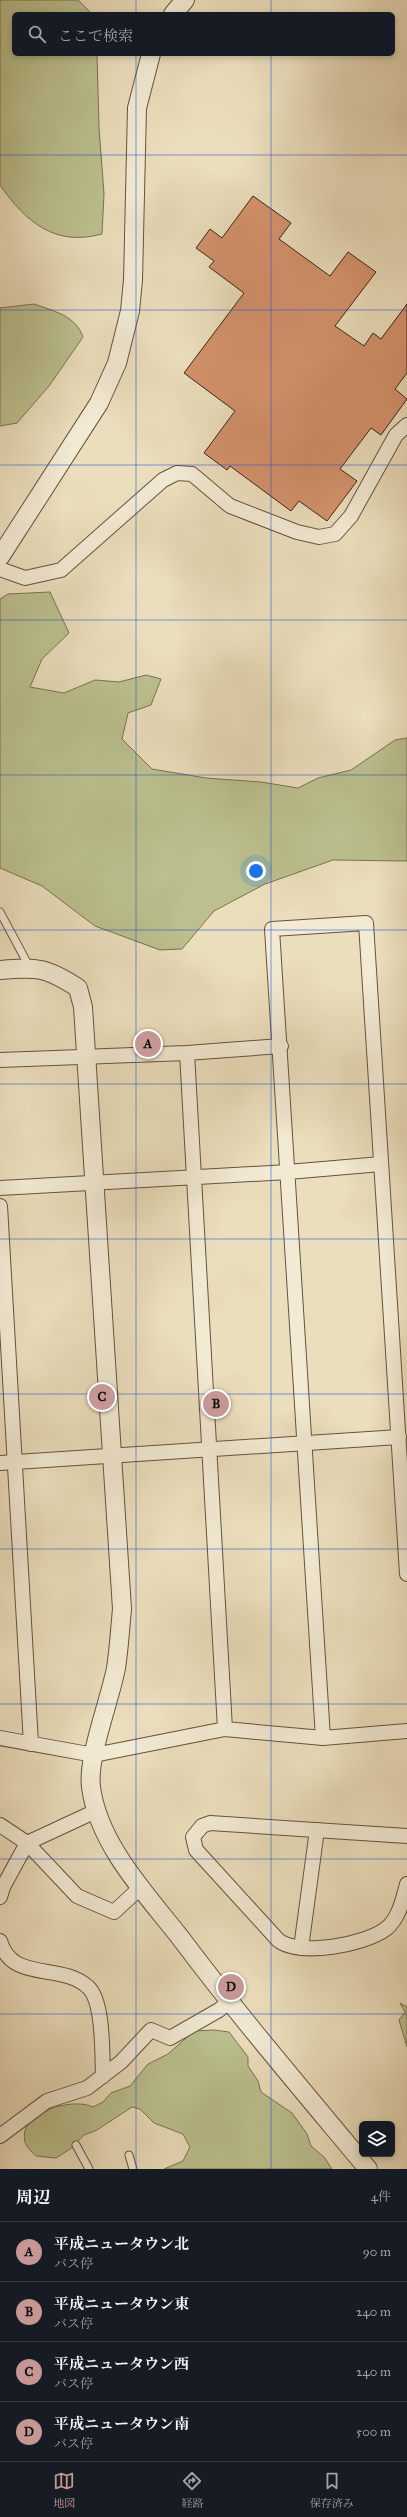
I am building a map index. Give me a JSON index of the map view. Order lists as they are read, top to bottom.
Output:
{
  "page": {
    "search": "ここで検索",
    "pins": [
      "A",
      "C",
      "B",
      "D"
    ],
    "heading": ["周辺", "4件"],
    "list": [
      {
        "mark": "A",
        "name": "平成ニュータウン北",
        "note": "バス停",
        "value": "90 m"
      },
      {
        "mark": "B",
        "name": "平成ニュータウン東",
        "note": "バス停",
        "value": "240 m"
      },
      {
        "mark": "C",
        "name": "平成ニュータウン西",
        "note": "バス停",
        "value": "240 m"
      },
      {
        "mark": "D",
        "name": "平成ニュータウン南",
        "note": "バス停",
        "value": "500 m"
      }
    ],
    "nav": ["地図", "経路", "保存済み"]
  }
}
